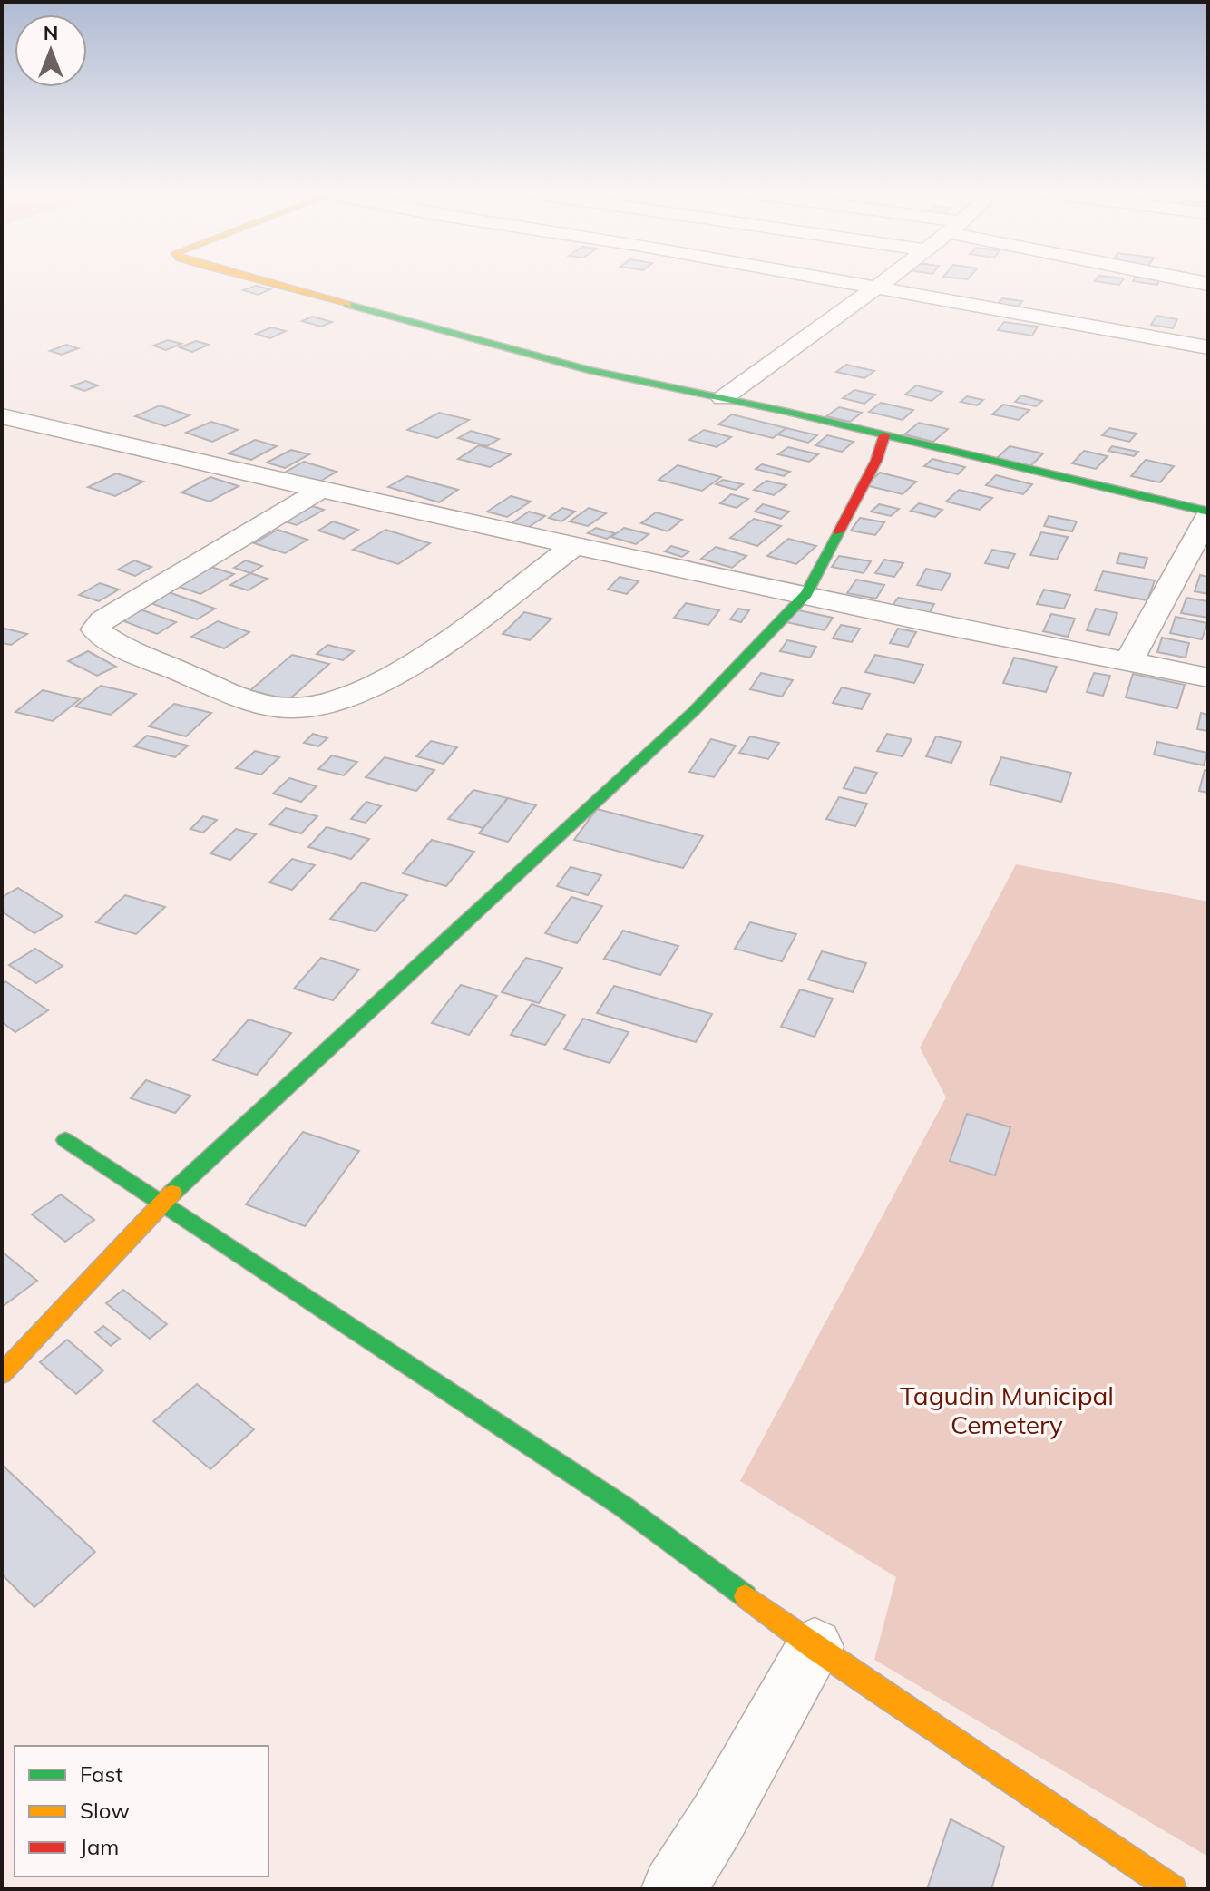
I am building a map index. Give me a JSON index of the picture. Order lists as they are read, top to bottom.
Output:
{
  "parks": ["Tagudin Municipal Cemetery"],
  "legend": ["Fast", "Slow", "Jam"],
  "north": "top"
}
